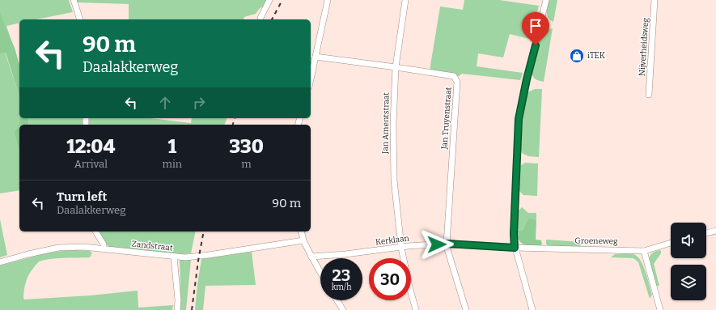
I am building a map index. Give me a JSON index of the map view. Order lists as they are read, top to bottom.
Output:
{
  "streets": {
    "street": [
      "Nijverheidsweg",
      "Jan Truyenstraat",
      "Jan Amentstraat",
      "Kerklaan",
      "Groeneweg",
      "Zandstraat"
    ]
  },
  "crossings": [
    ["Jan Truyenstraat", "Jan Amentstraat"],
    ["Jan Truyenstraat", "Kerklaan"],
    ["Jan Amentstraat", "Kerklaan"],
    ["Kerklaan", "Groeneweg"]
  ],
  "places": {
    "shop": ["iTEK"]
  },
  "page": {
    "turn": ["90 m", "Daalakkerweg"],
    "eta": [
      "12:04",
      "Arrival",
      "1",
      "min",
      "330",
      "m"
    ],
    "list": [
      {
        "name": "Turn left",
        "note": "Daalakkerweg",
        "value": "90 m"
      }
    ],
    "speed": "23 km/h",
    "limit": "30"
  }
}
